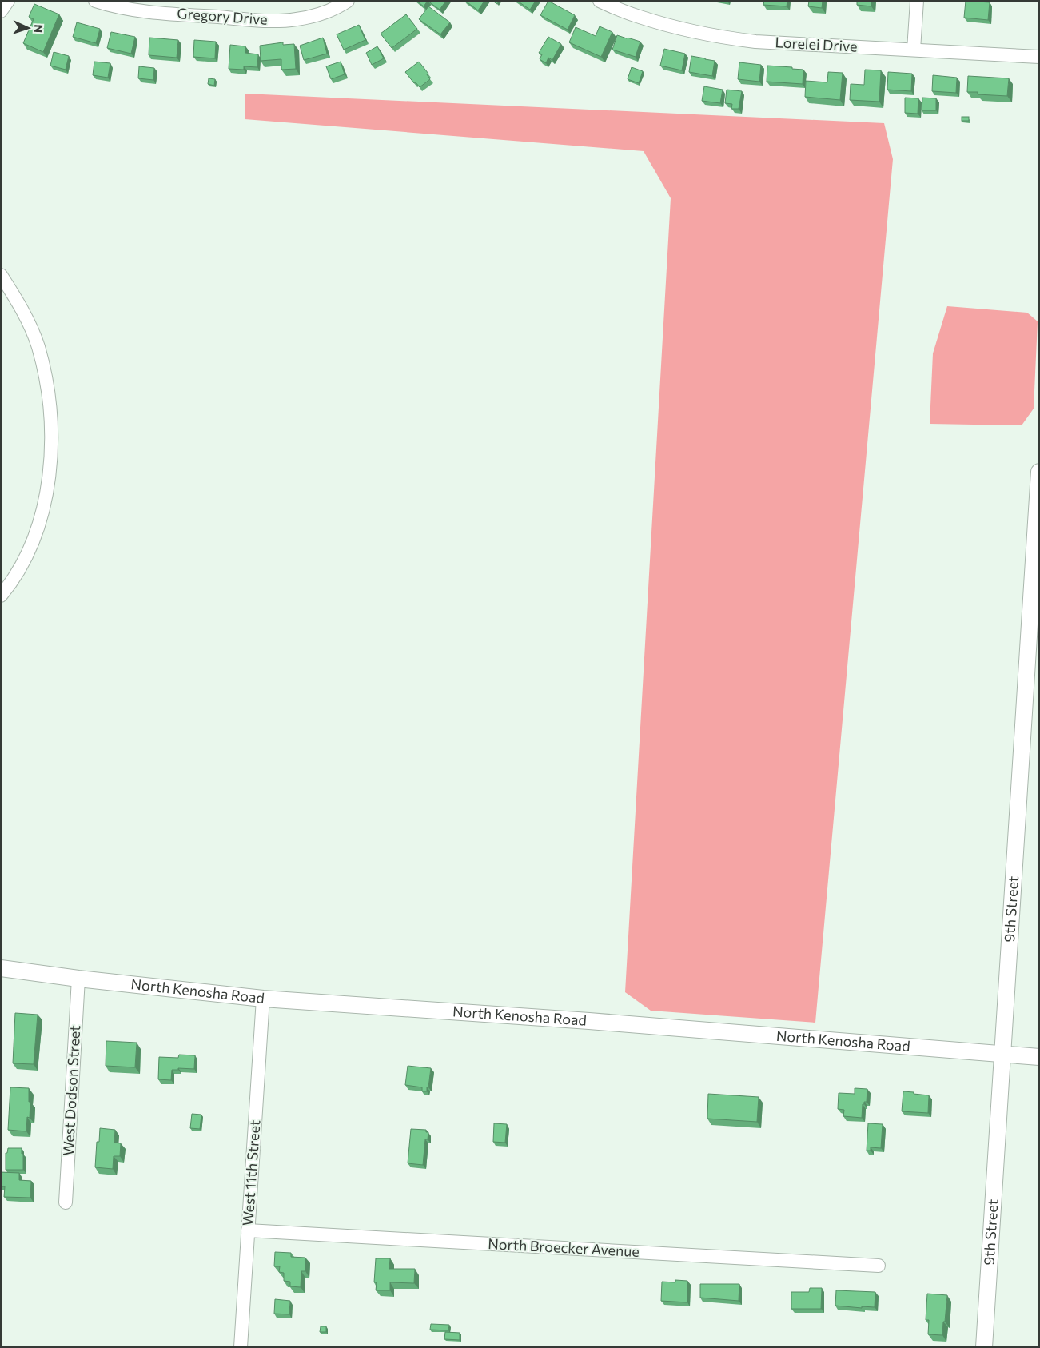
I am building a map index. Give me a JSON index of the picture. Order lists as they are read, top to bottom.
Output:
{
  "streets": {
    "street": [
      "Gregory Drive",
      "Lorelei Drive",
      "9th Street",
      "North Kenosha Road",
      "West Dodson Street",
      "West 11th Street",
      "North Broecker Avenue"
    ]
  },
  "crossings": [
    ["9th Street", "North Kenosha Road"],
    ["North Kenosha Road", "West Dodson Street"],
    ["North Kenosha Road", "West 11th Street"],
    ["West 11th Street", "North Broecker Avenue"]
  ],
  "north": "right"
}
